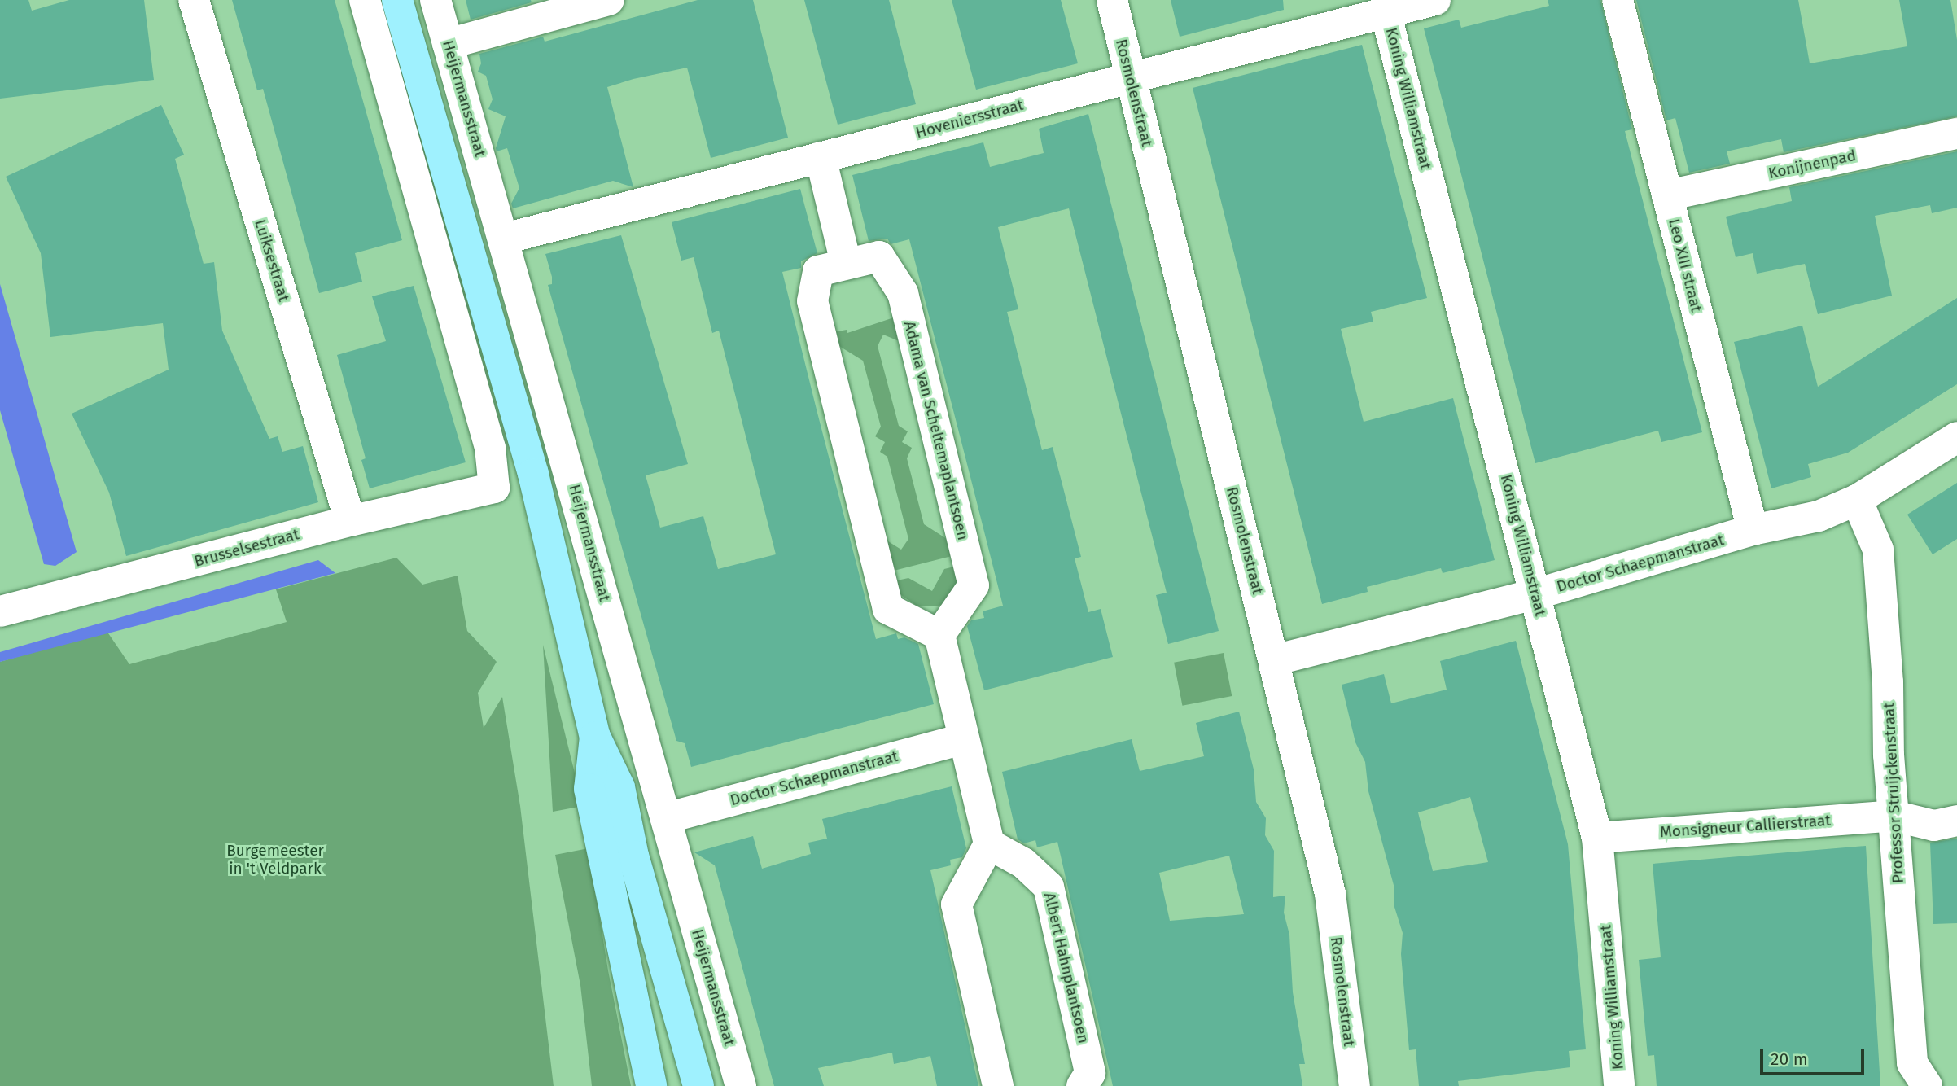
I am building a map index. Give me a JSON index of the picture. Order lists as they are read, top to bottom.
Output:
{
  "streets": {
    "street": [
      "Rosmolenstraat",
      "Heijermansstraat",
      "Koning Williamstraat",
      "Hoveniersstraat",
      "Konijnenpad",
      "Luiksestraat",
      "Leo XIII straat",
      "Adama van Scheltemaplantsoen",
      "Brusselsestraat",
      "Doctor Schaepmanstraat",
      "Professor Struijckenstraat",
      "Monsigneur Callierstraat",
      "Albert Hahnplantsoen"
    ]
  },
  "crossings": [
    ["Rosmolenstraat", "Hoveniersstraat"],
    ["Rosmolenstraat", "Doctor Schaepmanstraat"],
    ["Heijermansstraat", "Hoveniersstraat"],
    ["Heijermansstraat", "Doctor Schaepmanstraat"],
    ["Koning Williamstraat", "Hoveniersstraat"],
    ["Koning Williamstraat", "Doctor Schaepmanstraat"],
    ["Koning Williamstraat", "Monsigneur Callierstraat"],
    ["Konijnenpad", "Leo XIII straat"],
    ["Luiksestraat", "Brusselsestraat"],
    ["Leo XIII straat", "Doctor Schaepmanstraat"],
    ["Doctor Schaepmanstraat", "Professor Struijckenstraat"],
    ["Professor Struijckenstraat", "Monsigneur Callierstraat"]
  ],
  "parks": ["Burgemeester in 't Veldpark"],
  "scale_bar": "20 m"
}
